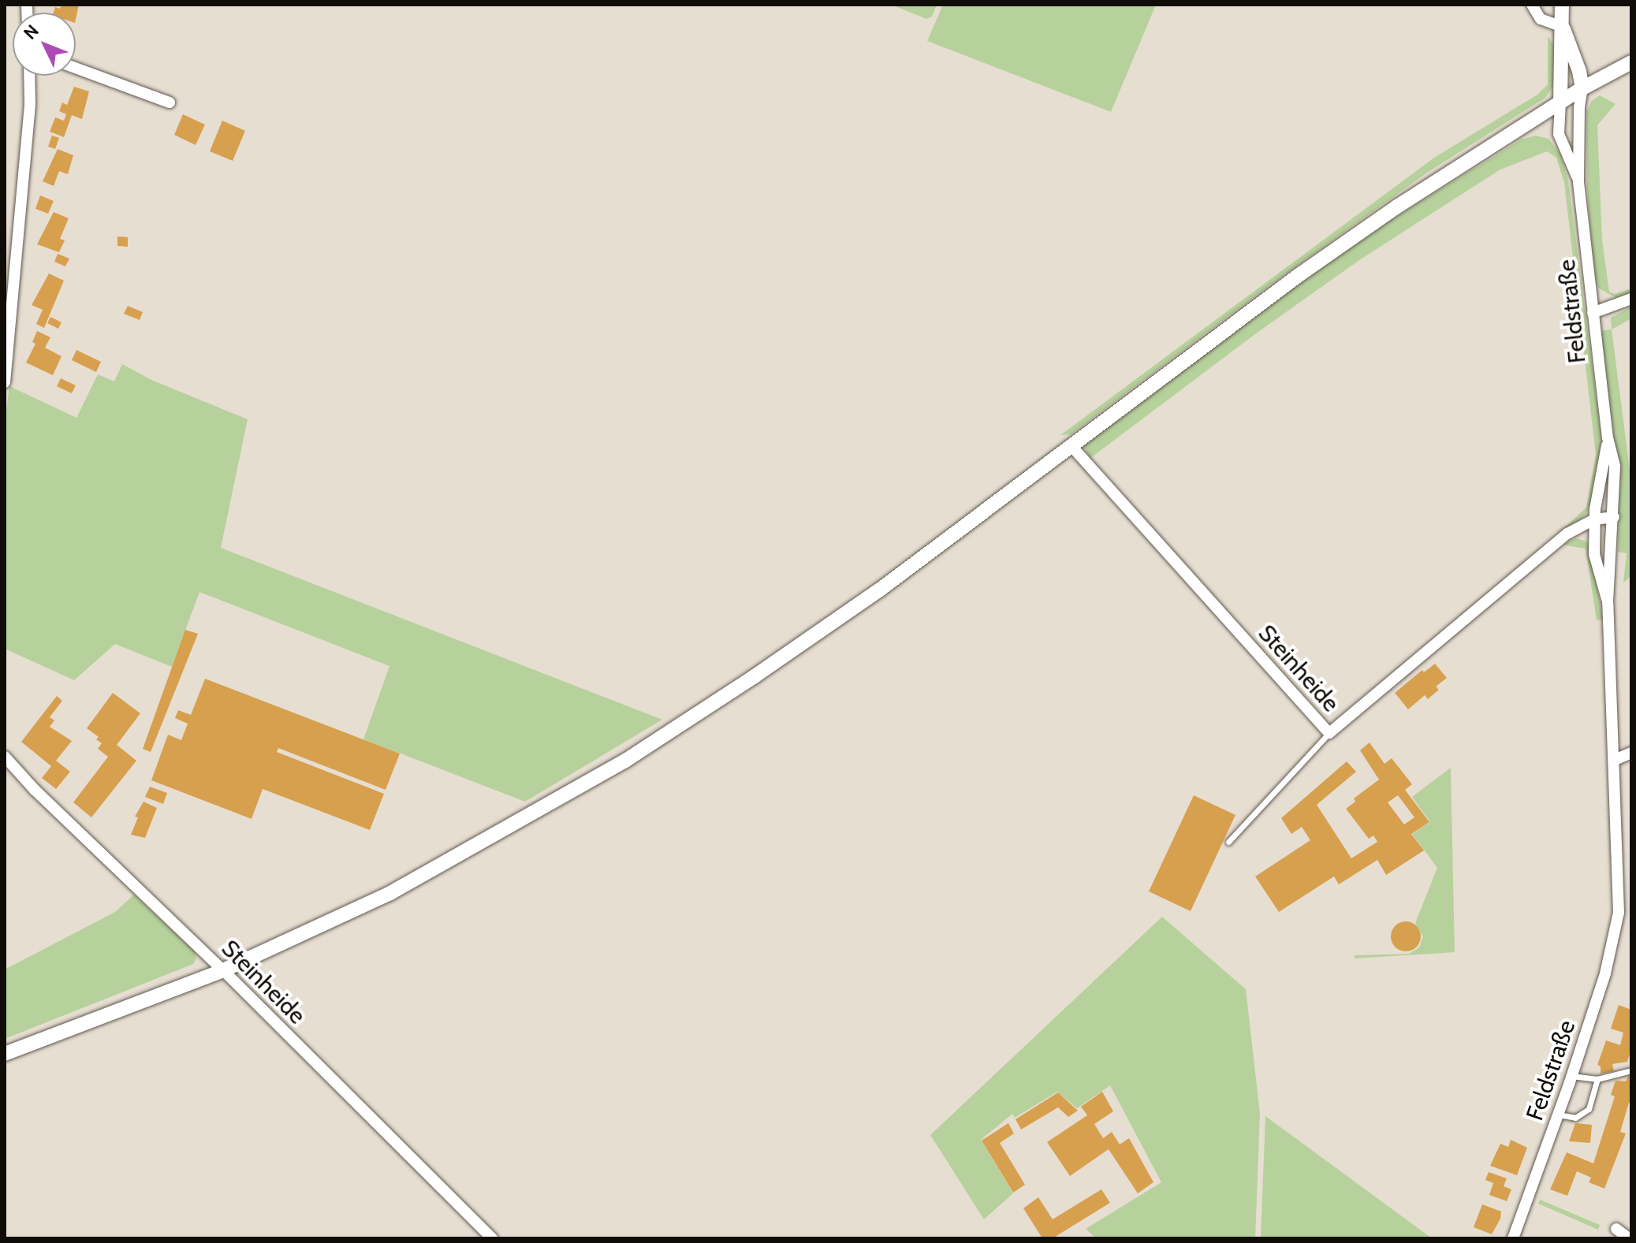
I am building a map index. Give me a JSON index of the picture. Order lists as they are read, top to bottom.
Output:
{
  "streets": {
    "street": ["Feldstraße", "Steinheide"]
  },
  "crossings": [
    ["Feldstraße", "Steinheide"]
  ],
  "north": "top left"
}
